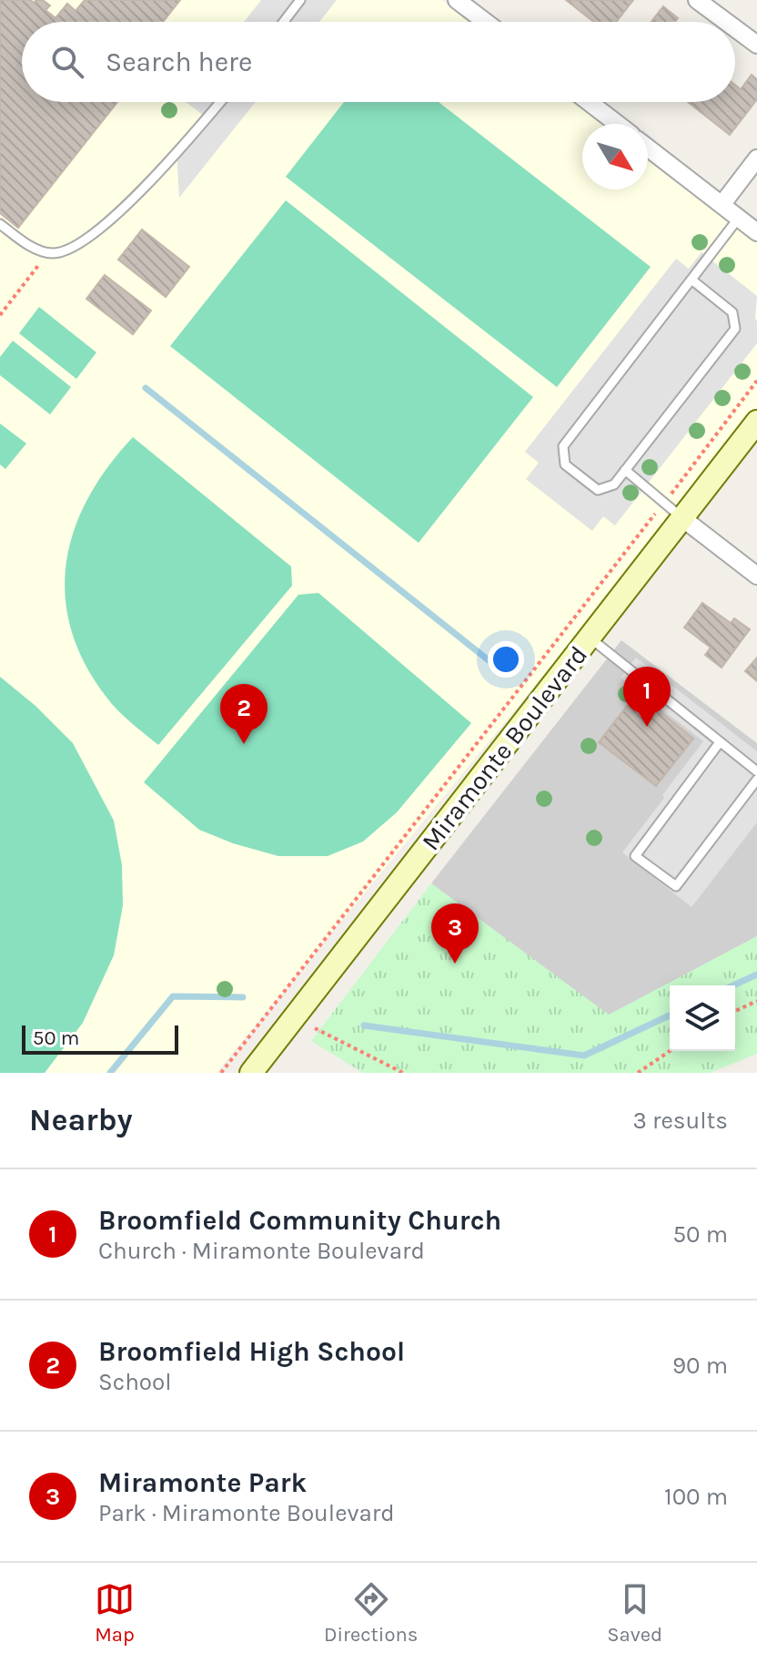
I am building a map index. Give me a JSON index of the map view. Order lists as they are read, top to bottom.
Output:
{
  "streets": {
    "street": ["Miramonte Boulevard"]
  },
  "scale_bar": "50 m",
  "north": "bottom right",
  "page": {
    "search": "Search here",
    "pins": ["1", "2", "3"],
    "scale": "50 m",
    "heading": ["Nearby", "3 results"],
    "list": [
      {
        "mark": "1",
        "name": "Broomfield Community Church",
        "note": "Church · Miramonte Boulevard",
        "value": "50 m"
      },
      {
        "mark": "2",
        "name": "Broomfield High School",
        "note": "School",
        "value": "90 m"
      },
      {
        "mark": "3",
        "name": "Miramonte Park",
        "note": "Park · Miramonte Boulevard",
        "value": "100 m"
      }
    ],
    "nav": ["Map", "Directions", "Saved"]
  }
}
